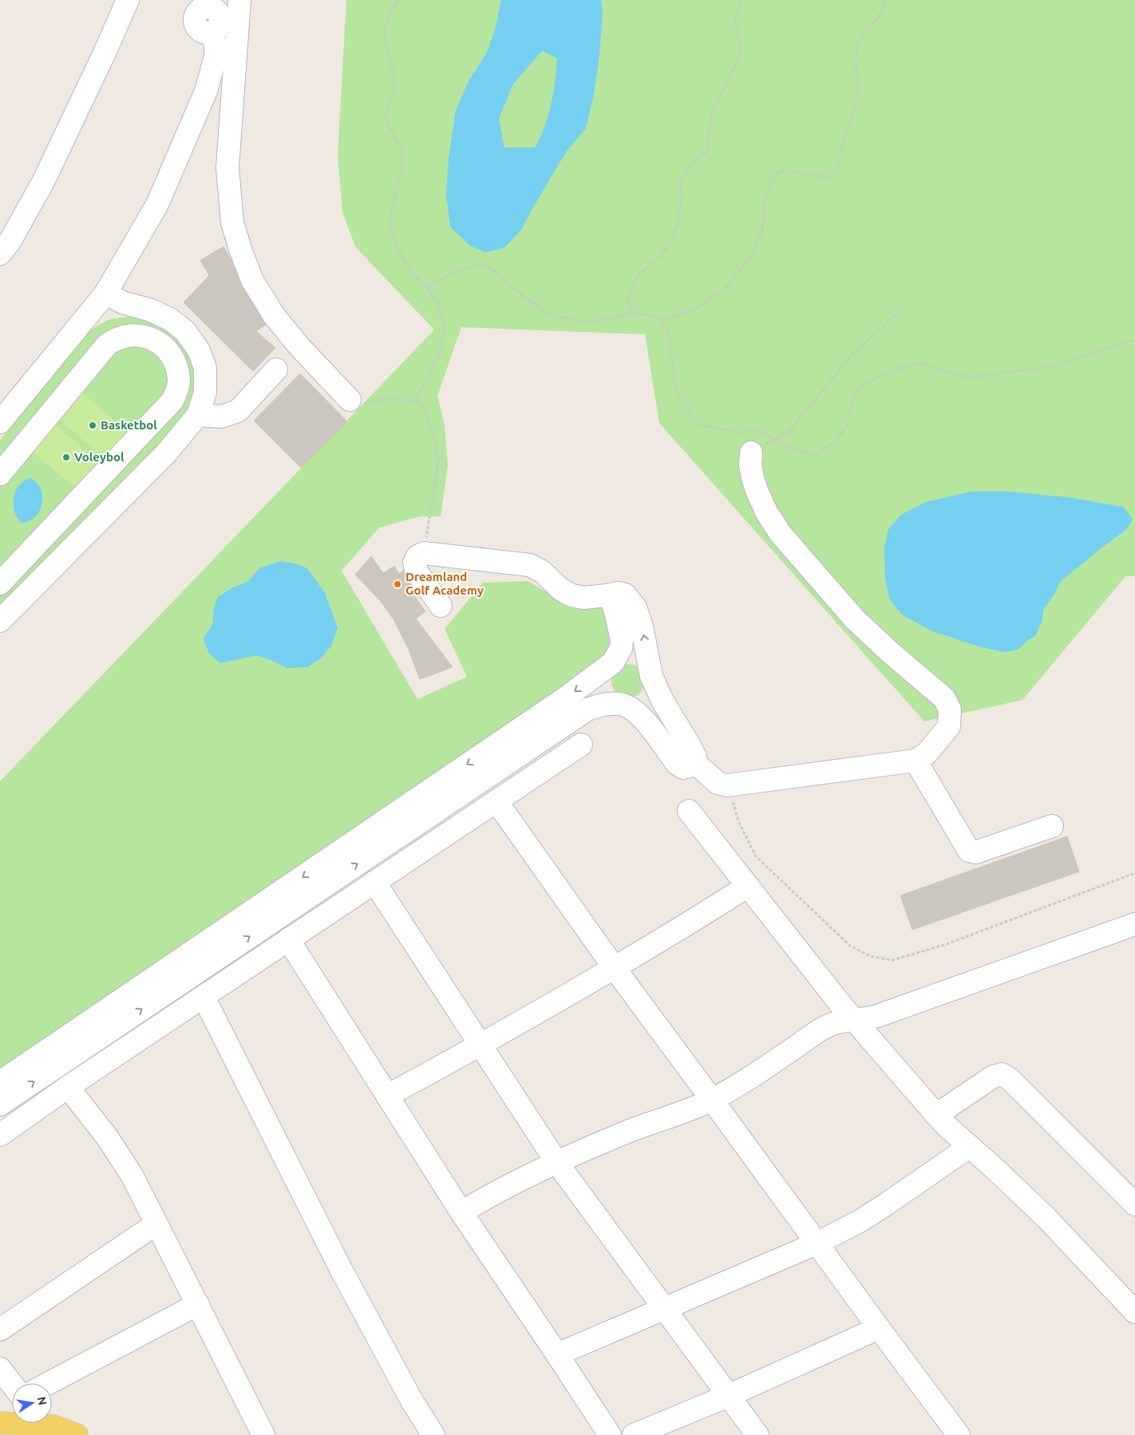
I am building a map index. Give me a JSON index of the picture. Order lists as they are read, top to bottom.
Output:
{
  "places": ["Basketbol", "Voleybol", "Dreamland Golf Academy"],
  "north": "right"
}
